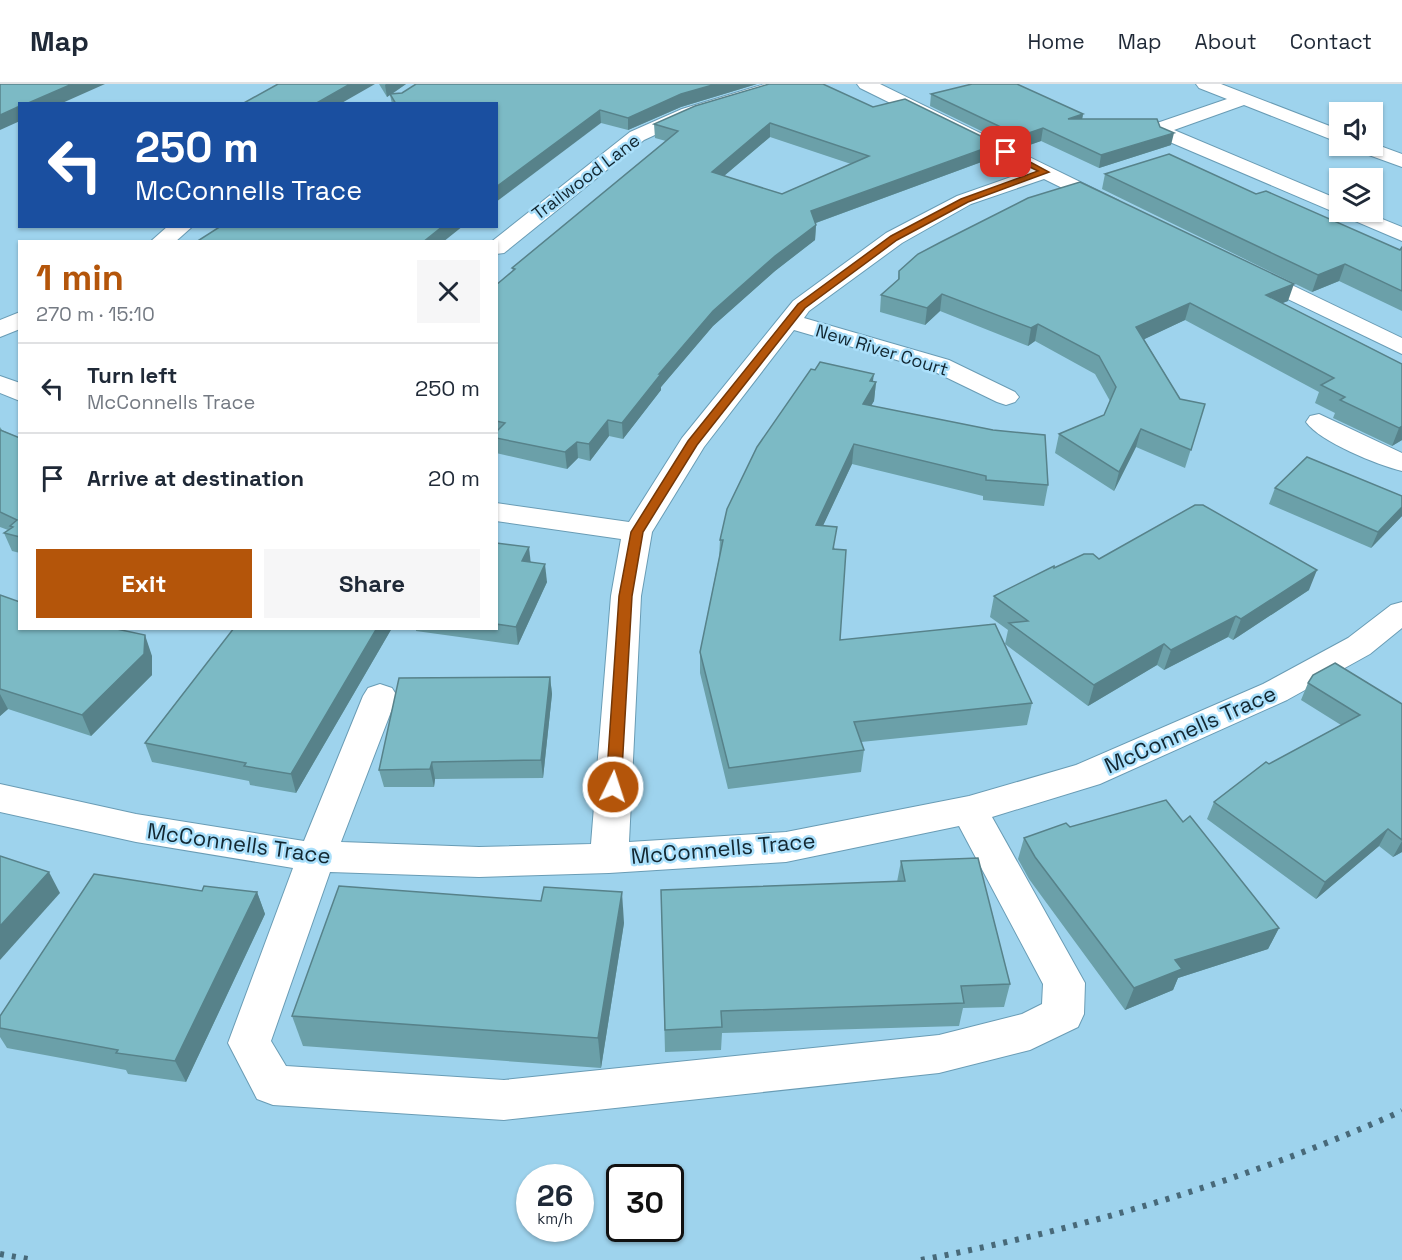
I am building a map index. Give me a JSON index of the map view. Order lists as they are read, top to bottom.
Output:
{
  "streets": {
    "street": ["Trailwood Lane", "New River Court", "McConnells Trace"]
  },
  "page": {
    "header": "Map",
    "nav": [
      "Home",
      "Map",
      "About",
      "Contact"
    ],
    "turn": ["250 m", "McConnells Trace"],
    "heading": ["1 min", "270 m · 15:10"],
    "list": [
      {
        "name": "Turn left",
        "note": "McConnells Trace",
        "value": "250 m"
      },
      {
        "name": "Arrive at destination",
        "value": "20 m"
      }
    ],
    "buttons": ["Exit", "Share"],
    "speed": "26 km/h",
    "limit": "30"
  }
}
